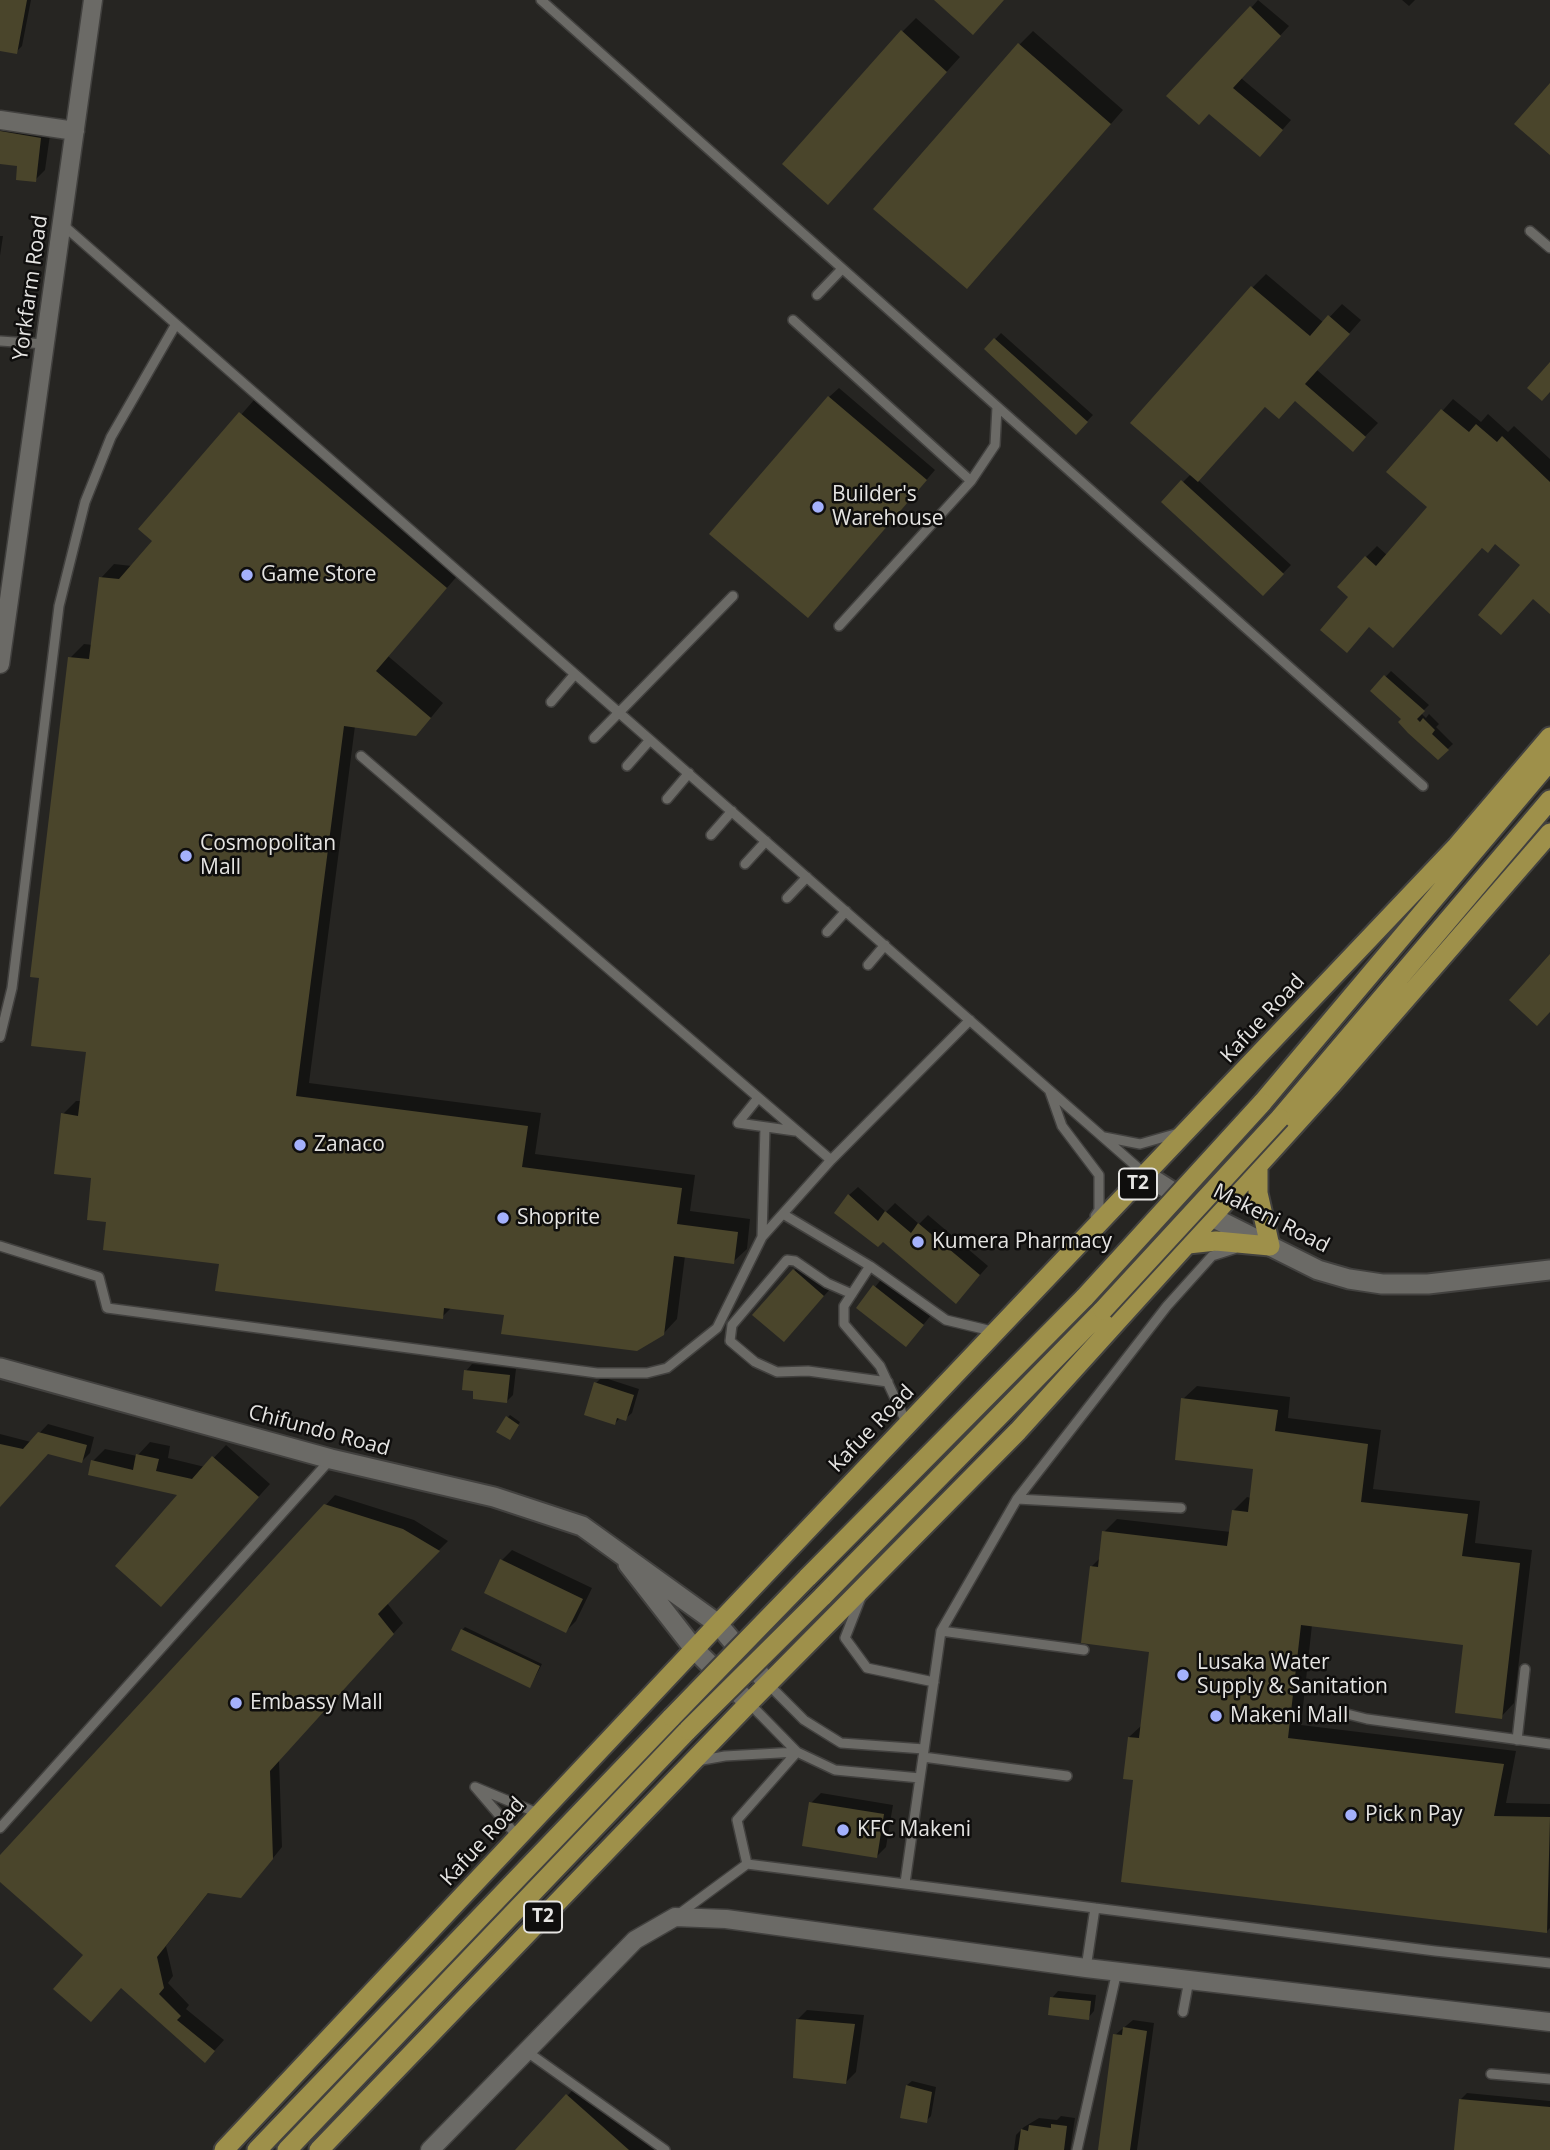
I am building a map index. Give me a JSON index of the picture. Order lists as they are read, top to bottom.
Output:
{
  "streets": {
    "main road": ["Kafue Road", "T2"],
    "street": ["Yorkfarm Road", "Makeni Road", "Chifundo Road"]
  },
  "crossings": [
    ["Kafue Road", "Makeni Road"],
    ["Kafue Road", "Chifundo Road"],
    ["T2", "Makeni Road"],
    ["T2", "Chifundo Road"]
  ],
  "places": [
    "Builder's Warehouse",
    "Game Store",
    "Cosmopolitan Mall",
    "Zanaco",
    "Shoprite",
    "Kumera Pharmacy",
    "Lusaka Water Supply & Sanitation",
    "Embassy Mall",
    "Makeni Mall",
    "Pick n Pay",
    "KFC Makeni"
  ]
}
